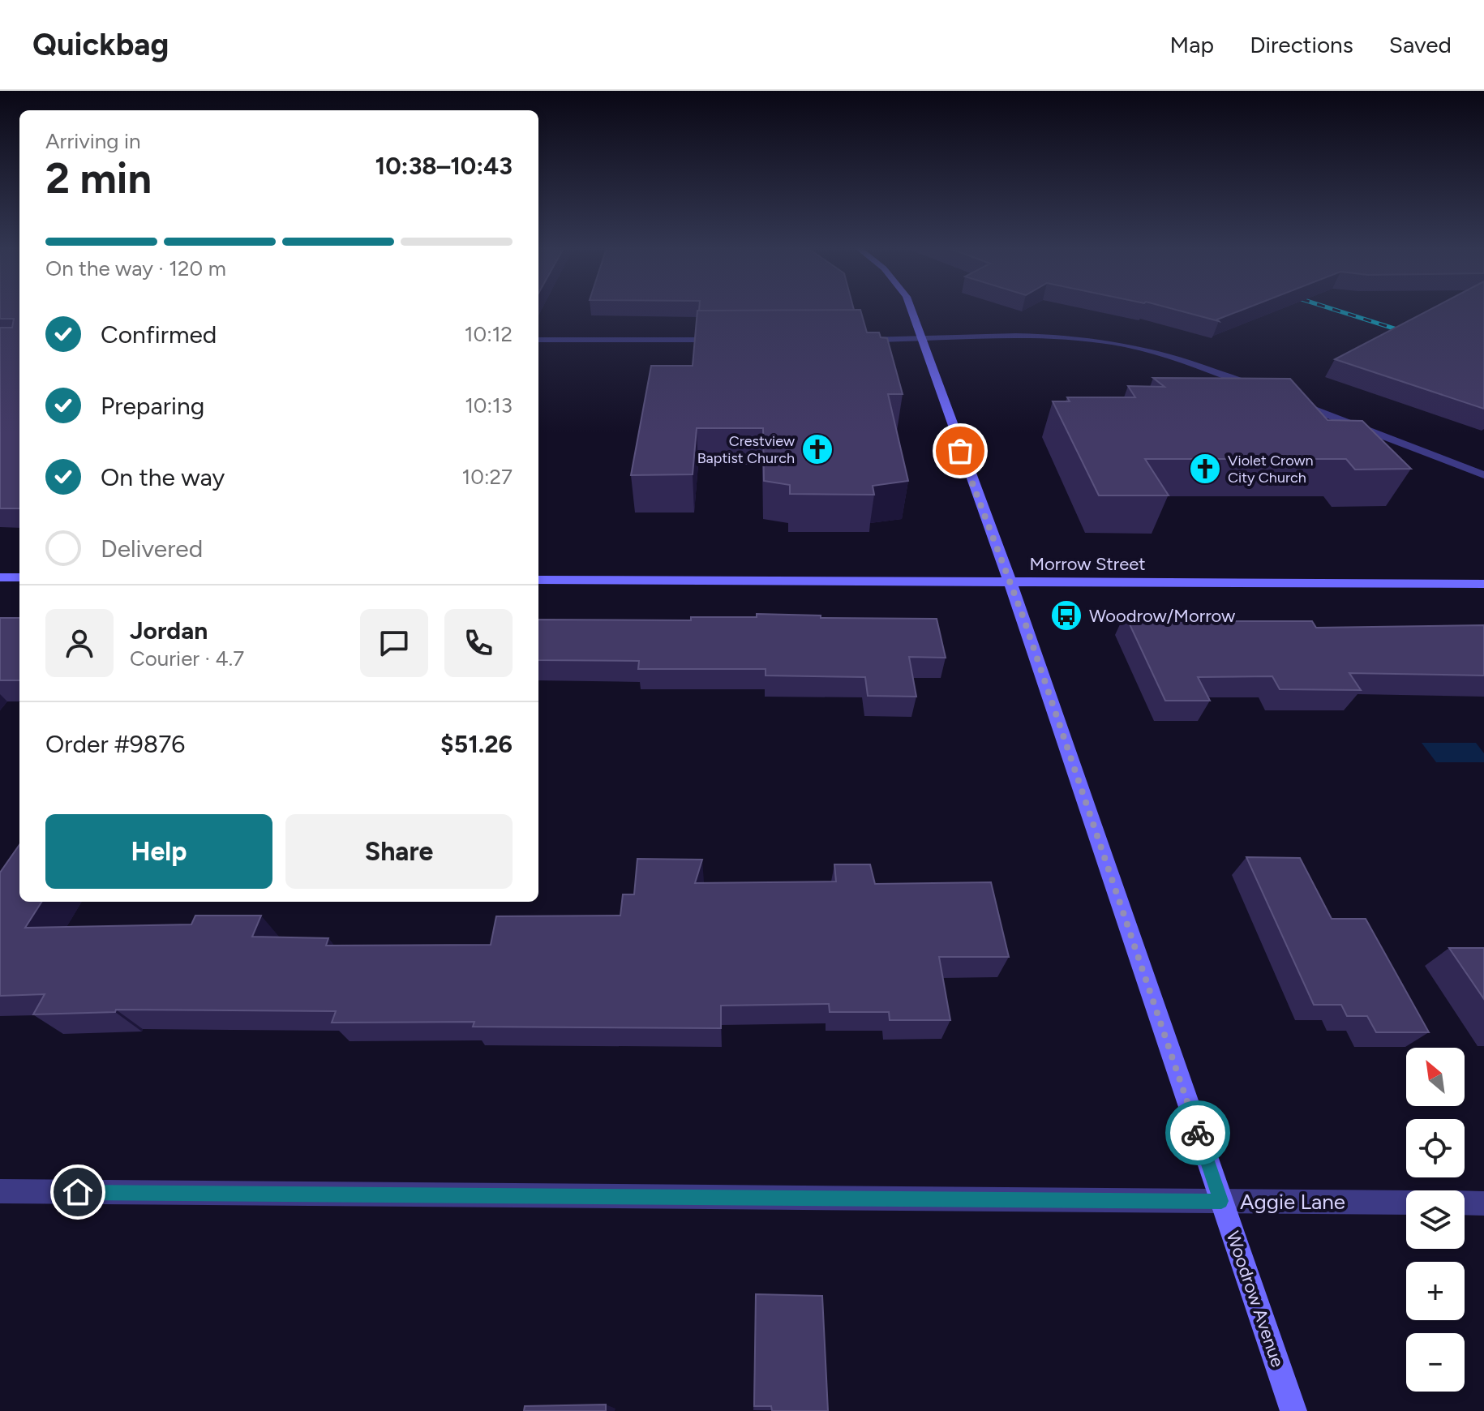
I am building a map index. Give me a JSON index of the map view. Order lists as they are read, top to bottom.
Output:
{
  "streets": {
    "street": ["Morrow Street", "Aggie Lane", "Woodrow Avenue"]
  },
  "crossings": [
    ["Morrow Street", "Woodrow Avenue"],
    ["Aggie Lane", "Woodrow Avenue"]
  ],
  "places": {
    "church": ["Crestview Baptist Church", "Violet Crown City Church"],
    "bus stop": ["Woodrow/Morrow"]
  },
  "north": "top left",
  "page": {
    "header": "Quickbag",
    "nav": ["Map", "Directions", "Saved"],
    "heading": ["2 min", "Arriving in", "10:38–10:43"],
    "panel": [
      "Jordan",
      "Courier · 4.7",
      "Order #9876",
      "$51.26"
    ],
    "bar": "On the way · 120 m",
    "list": [
      ["Confirmed", "10:12"],
      ["Preparing", "10:13"],
      ["On the way", "10:27"],
      "Delivered"
    ],
    "buttons": ["Help", "Share"],
    "map_buttons": ["+", "−"]
  }
}
